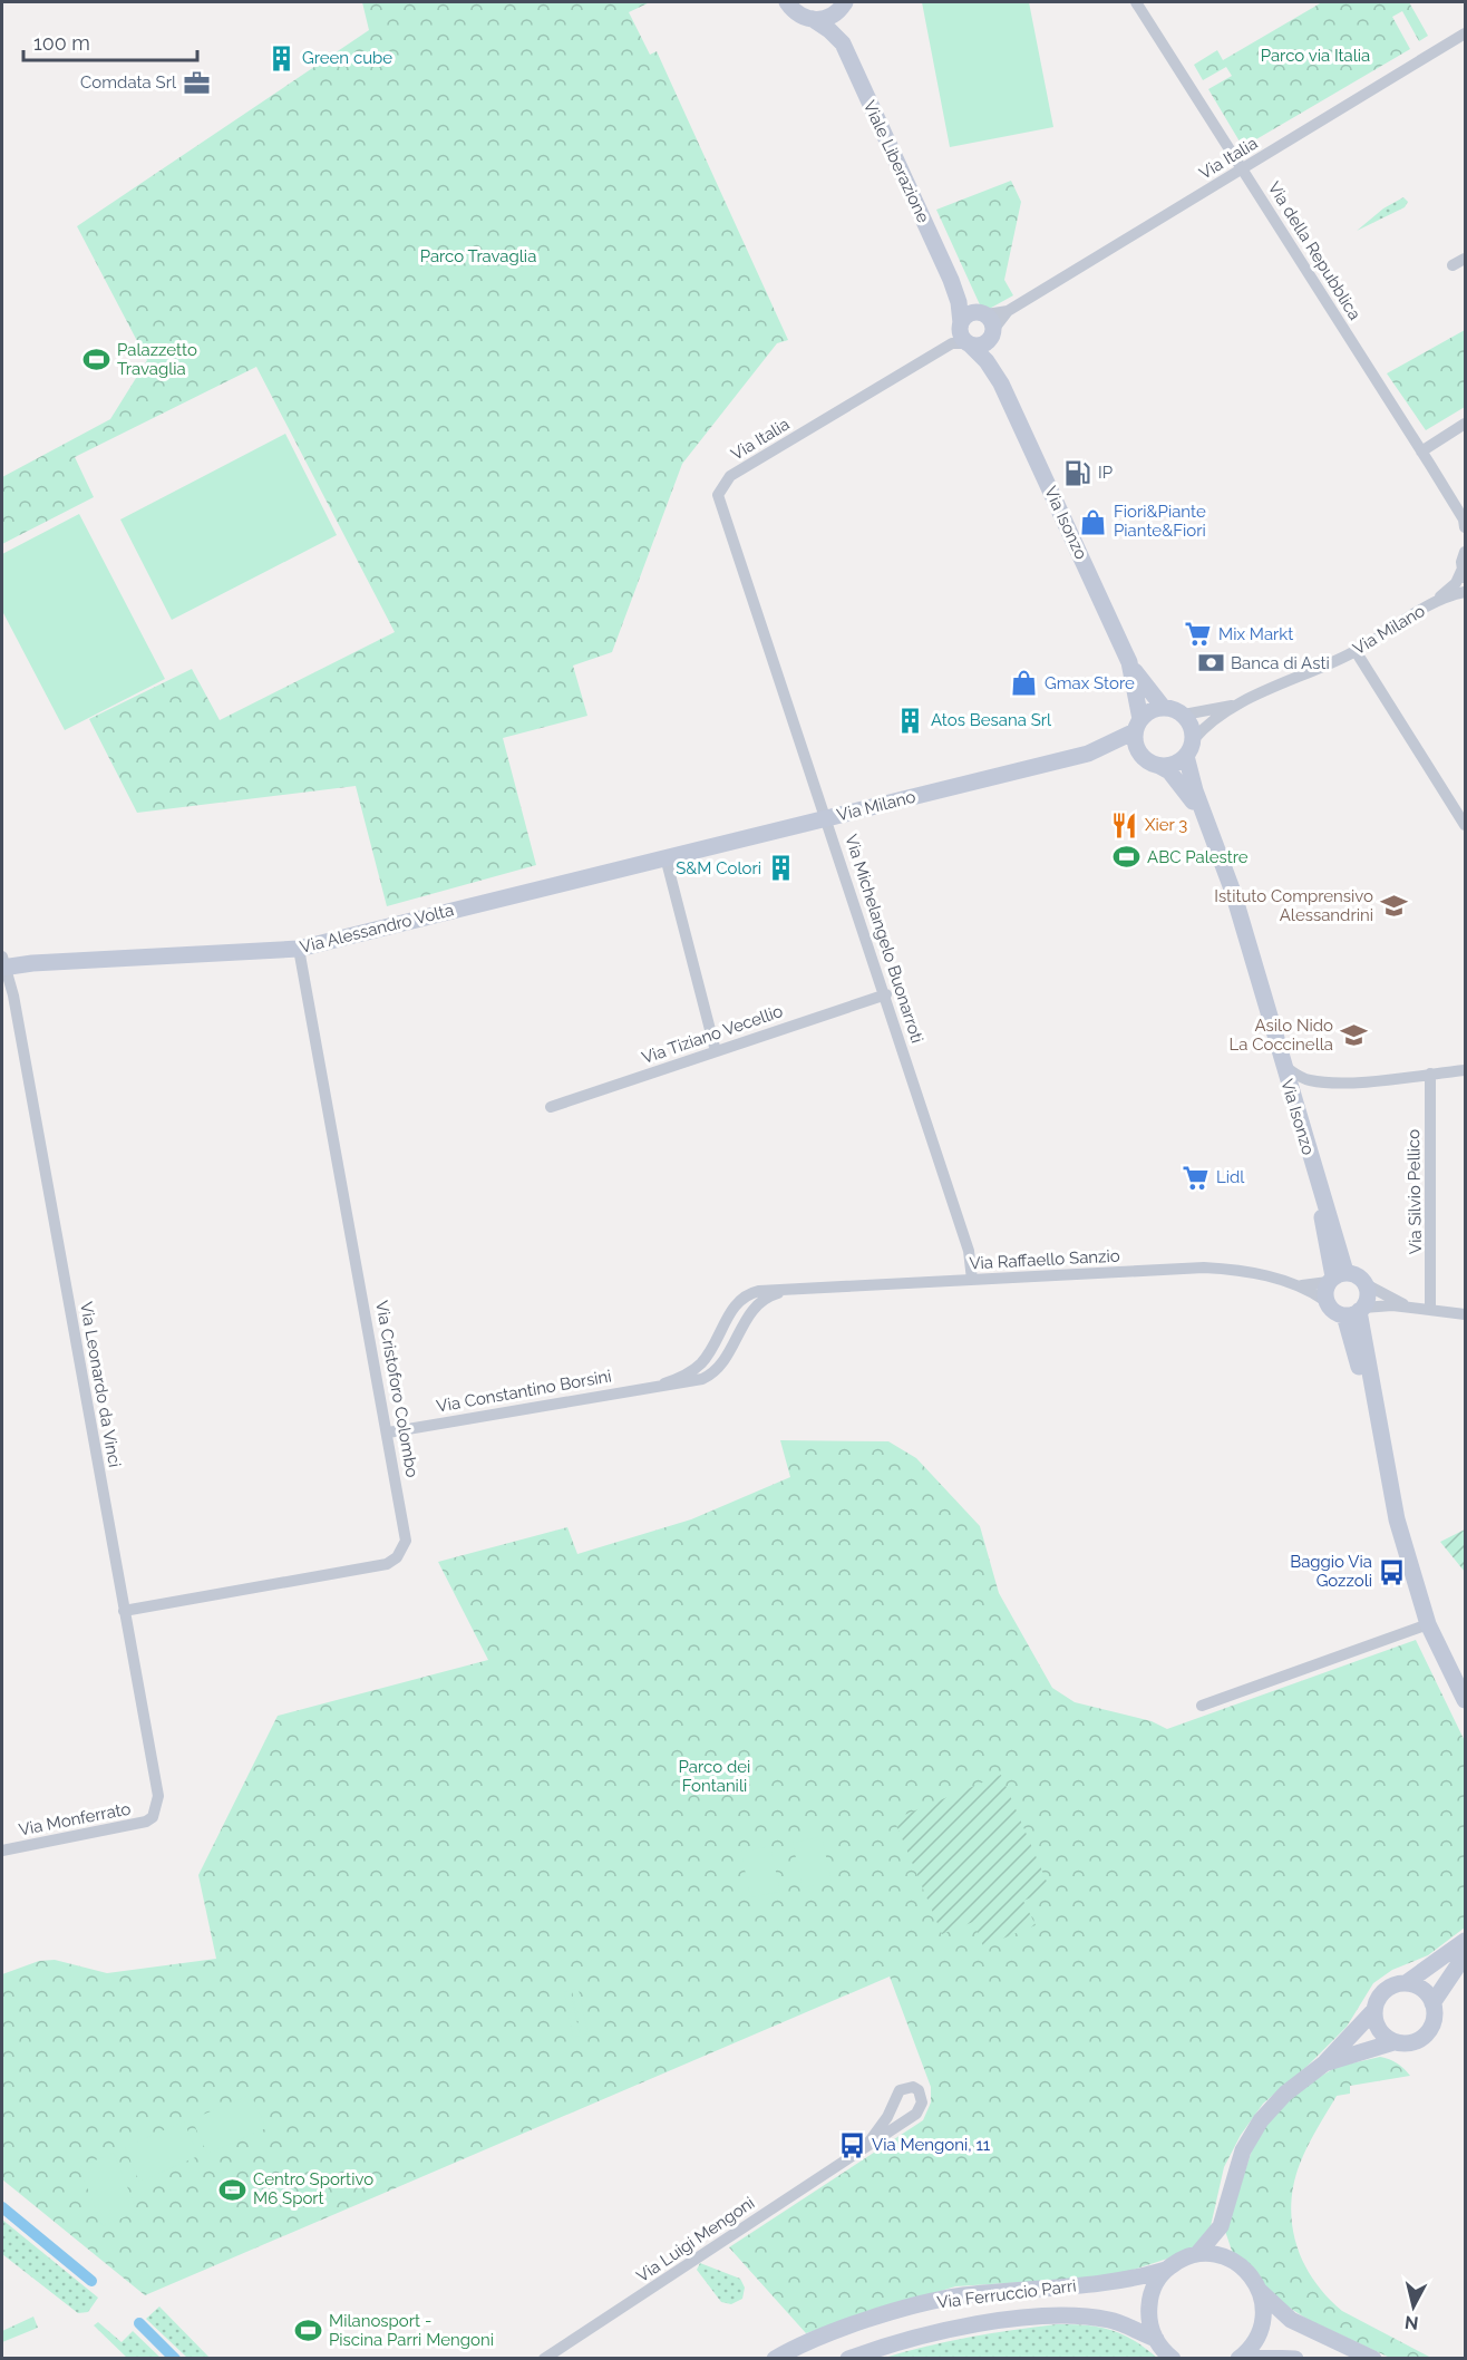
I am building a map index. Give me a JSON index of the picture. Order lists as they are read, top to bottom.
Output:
{
  "streets": {
    "street": [
      "Via Italia",
      "Viale Liberazione",
      "Via della Repubblica",
      "Via Isonzo",
      "Via Milano",
      "Via Alessandro Volta",
      "Via Michelangelo Buonarroti",
      "Via Tiziano Vecellio",
      "Via Silvio Pellico",
      "Via Raffaello Sanzio",
      "Via Leonardo da Vinci",
      "Via Cristoforo Colombo",
      "Via Constantino Borsini",
      "Via Monferrato",
      "Via Luigi Mengoni",
      "Via Ferruccio Parri"
    ]
  },
  "crossings": [
    ["Via Italia", "Viale Liberazione"],
    ["Via Italia", "Via della Repubblica"],
    ["Via Italia", "Via Isonzo"],
    ["Via Italia", "Via Michelangelo Buonarroti"],
    ["Viale Liberazione", "Via Isonzo"],
    ["Via Isonzo", "Via Milano"],
    ["Via Isonzo", "Via Raffaello Sanzio"],
    ["Via Milano", "Via Alessandro Volta"],
    ["Via Milano", "Via Michelangelo Buonarroti"],
    ["Via Alessandro Volta", "Via Leonardo da Vinci"],
    ["Via Alessandro Volta", "Via Cristoforo Colombo"],
    ["Via Michelangelo Buonarroti", "Via Tiziano Vecellio"],
    ["Via Michelangelo Buonarroti", "Via Raffaello Sanzio"],
    ["Via Raffaello Sanzio", "Via Constantino Borsini"],
    ["Via Leonardo da Vinci", "Via Cristoforo Colombo"],
    ["Via Leonardo da Vinci", "Via Monferrato"],
    ["Via Cristoforo Colombo", "Via Constantino Borsini"]
  ],
  "parks": ["Parco via Italia", "Parco Travaglia", "Parco dei Fontanili"],
  "places": {
    "building": ["Green cube", "Atos Besana Srl", "S&M Colori"],
    "office": ["Comdata Srl"],
    "sports": [
      "Palazzetto Travaglia",
      "ABC Palestre",
      "Centro Sportivo M6 Sport",
      "Milanosport - Piscina Parri Mengoni"
    ],
    "fuel station": ["IP"],
    "shop": ["Fiori&Piante Piante&Fiori", "Gmax Store"],
    "supermarket": ["Mix Markt", "Lidl"],
    "bank": ["Banca di Asti"],
    "restaurant": ["Xier 3"],
    "school or university": ["Istituto Comprensivo Alessandrini", "Asilo Nido La Coccinella"],
    "bus stop": ["Baggio Via Gozzoli", "Via Mengoni, 11"]
  },
  "scale_bar": "100 m",
  "north": "bottom"
}
